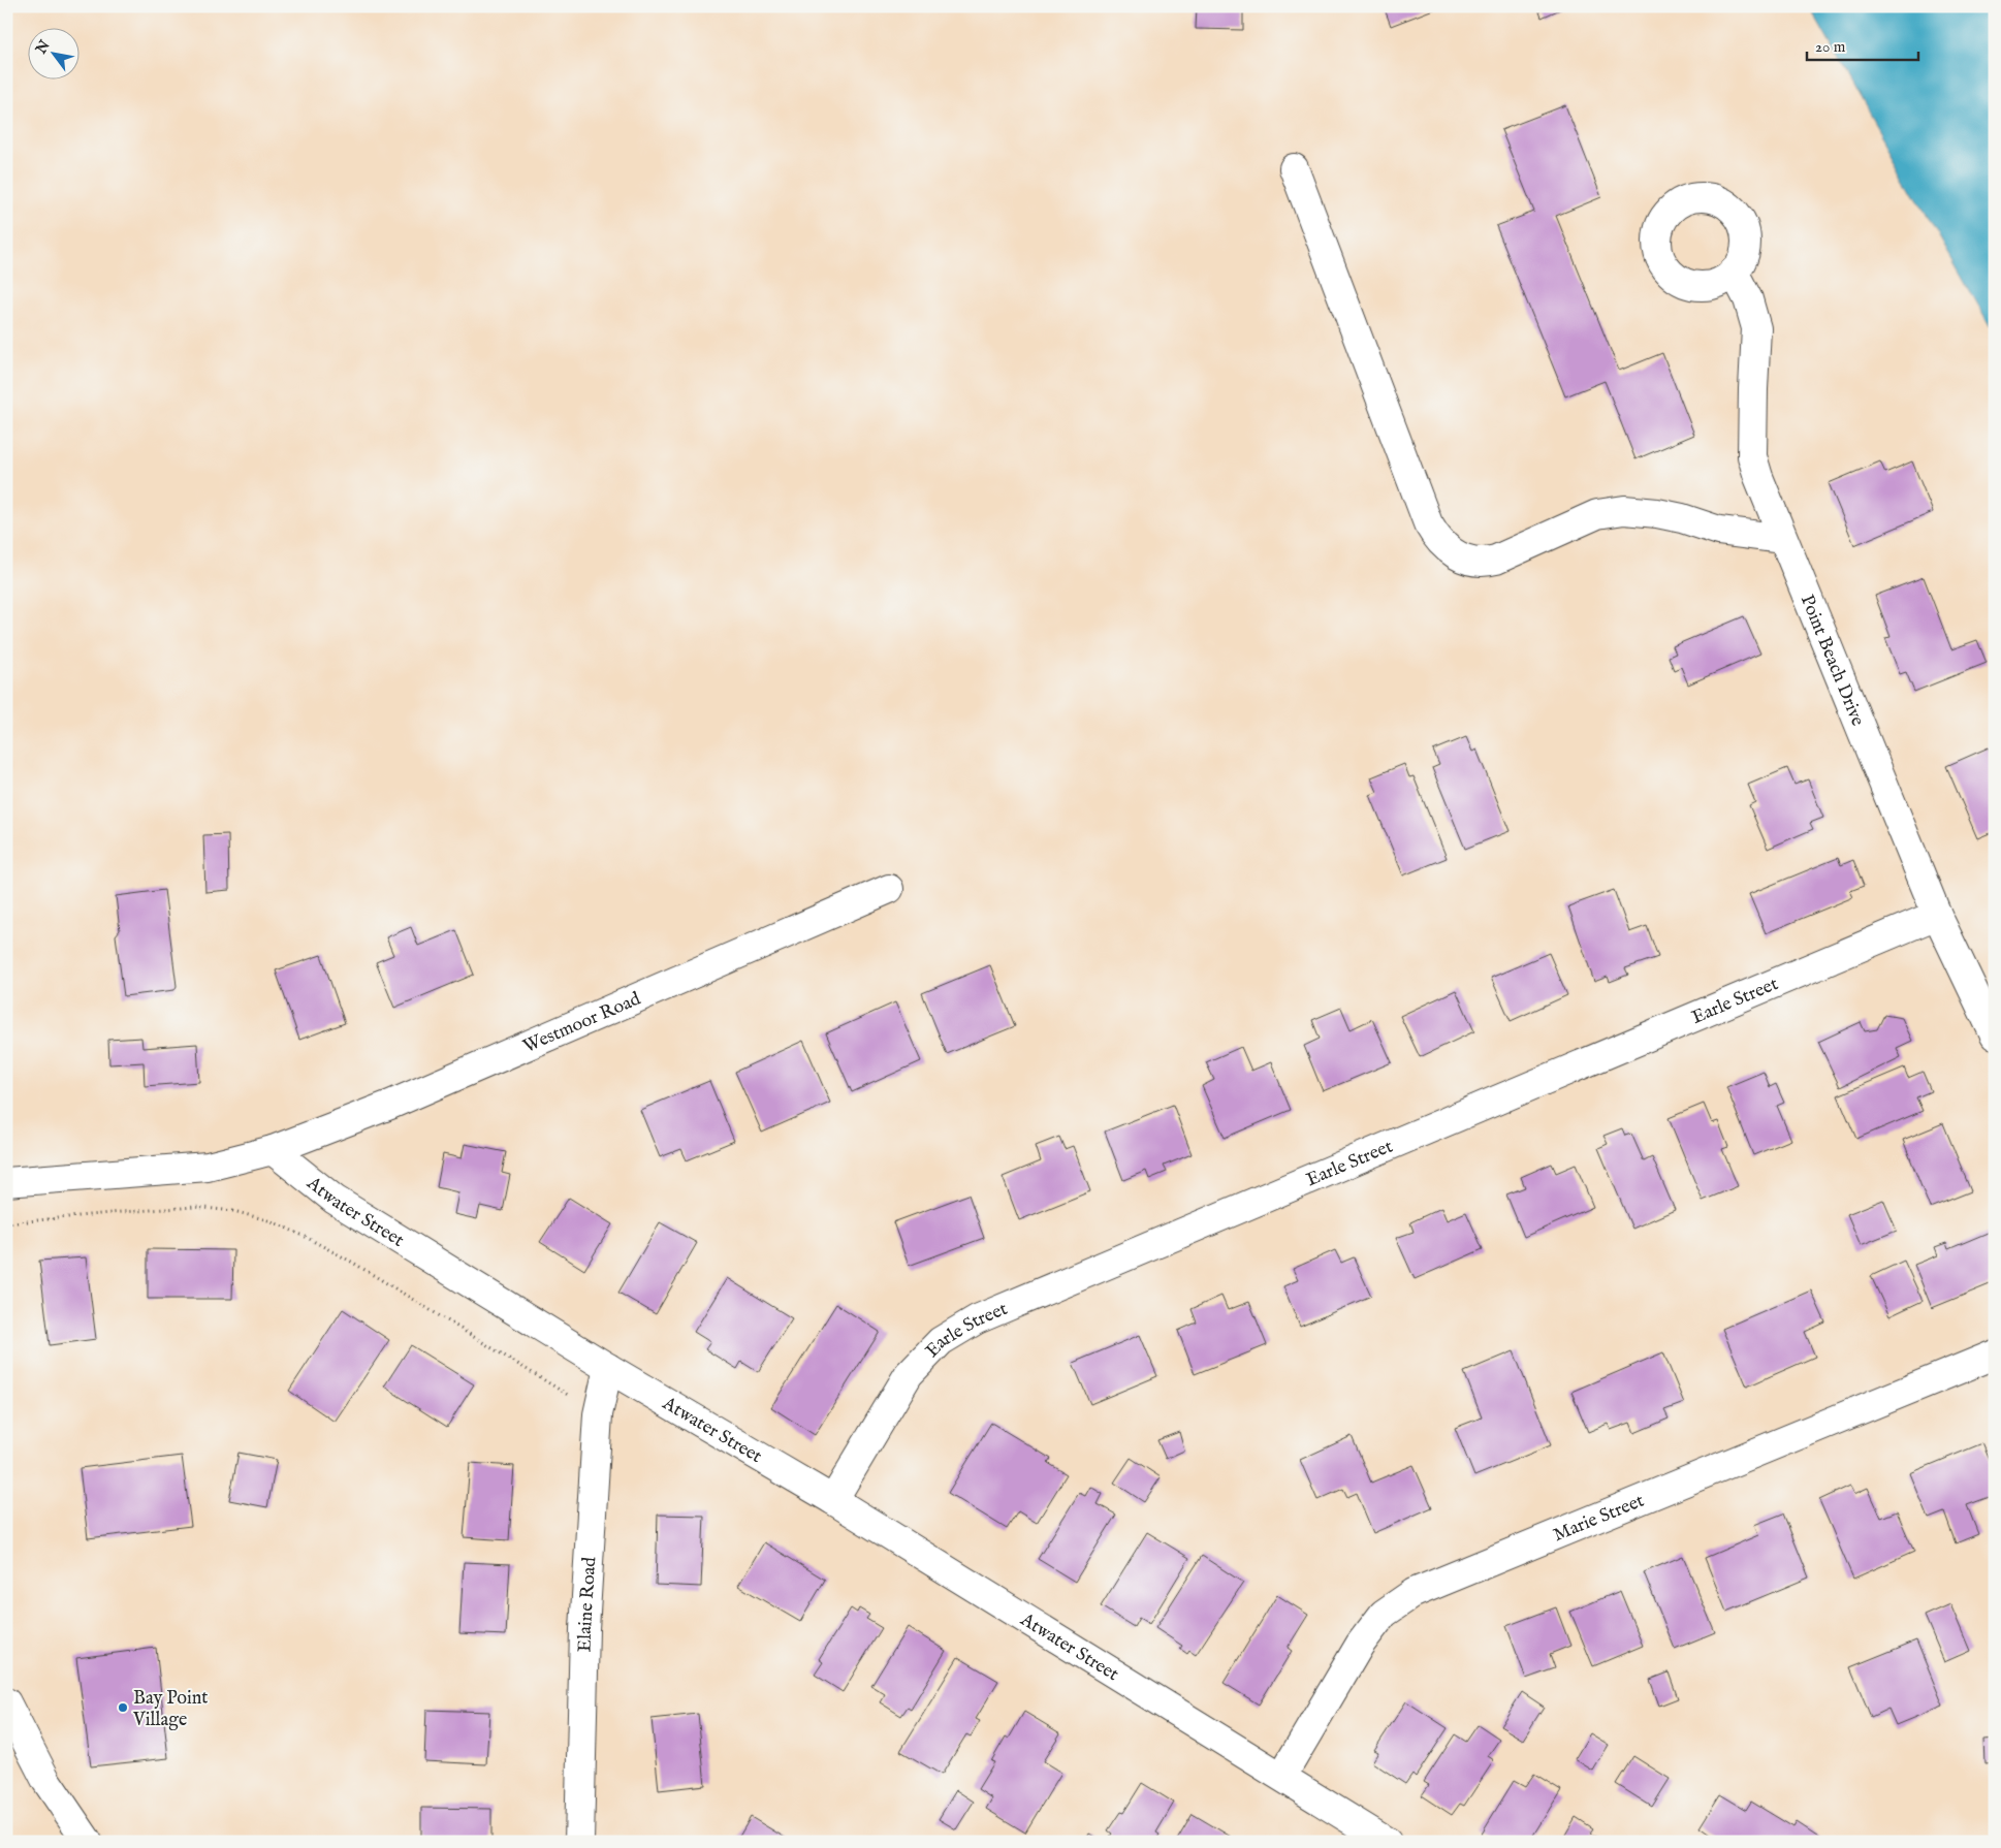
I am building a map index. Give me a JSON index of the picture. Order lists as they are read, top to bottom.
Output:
{
  "streets": {
    "street": [
      "Point Beach Drive",
      "Earle Street",
      "Westmoor Road",
      "Atwater Street",
      "Marie Street",
      "Elaine Road"
    ]
  },
  "crossings": [
    ["Point Beach Drive", "Earle Street"],
    ["Earle Street", "Atwater Street"],
    ["Westmoor Road", "Atwater Street"],
    ["Atwater Street", "Marie Street"],
    ["Atwater Street", "Elaine Road"]
  ],
  "places": ["Bay Point Village"],
  "scale_bar": "20 m",
  "north": "top left"
}
